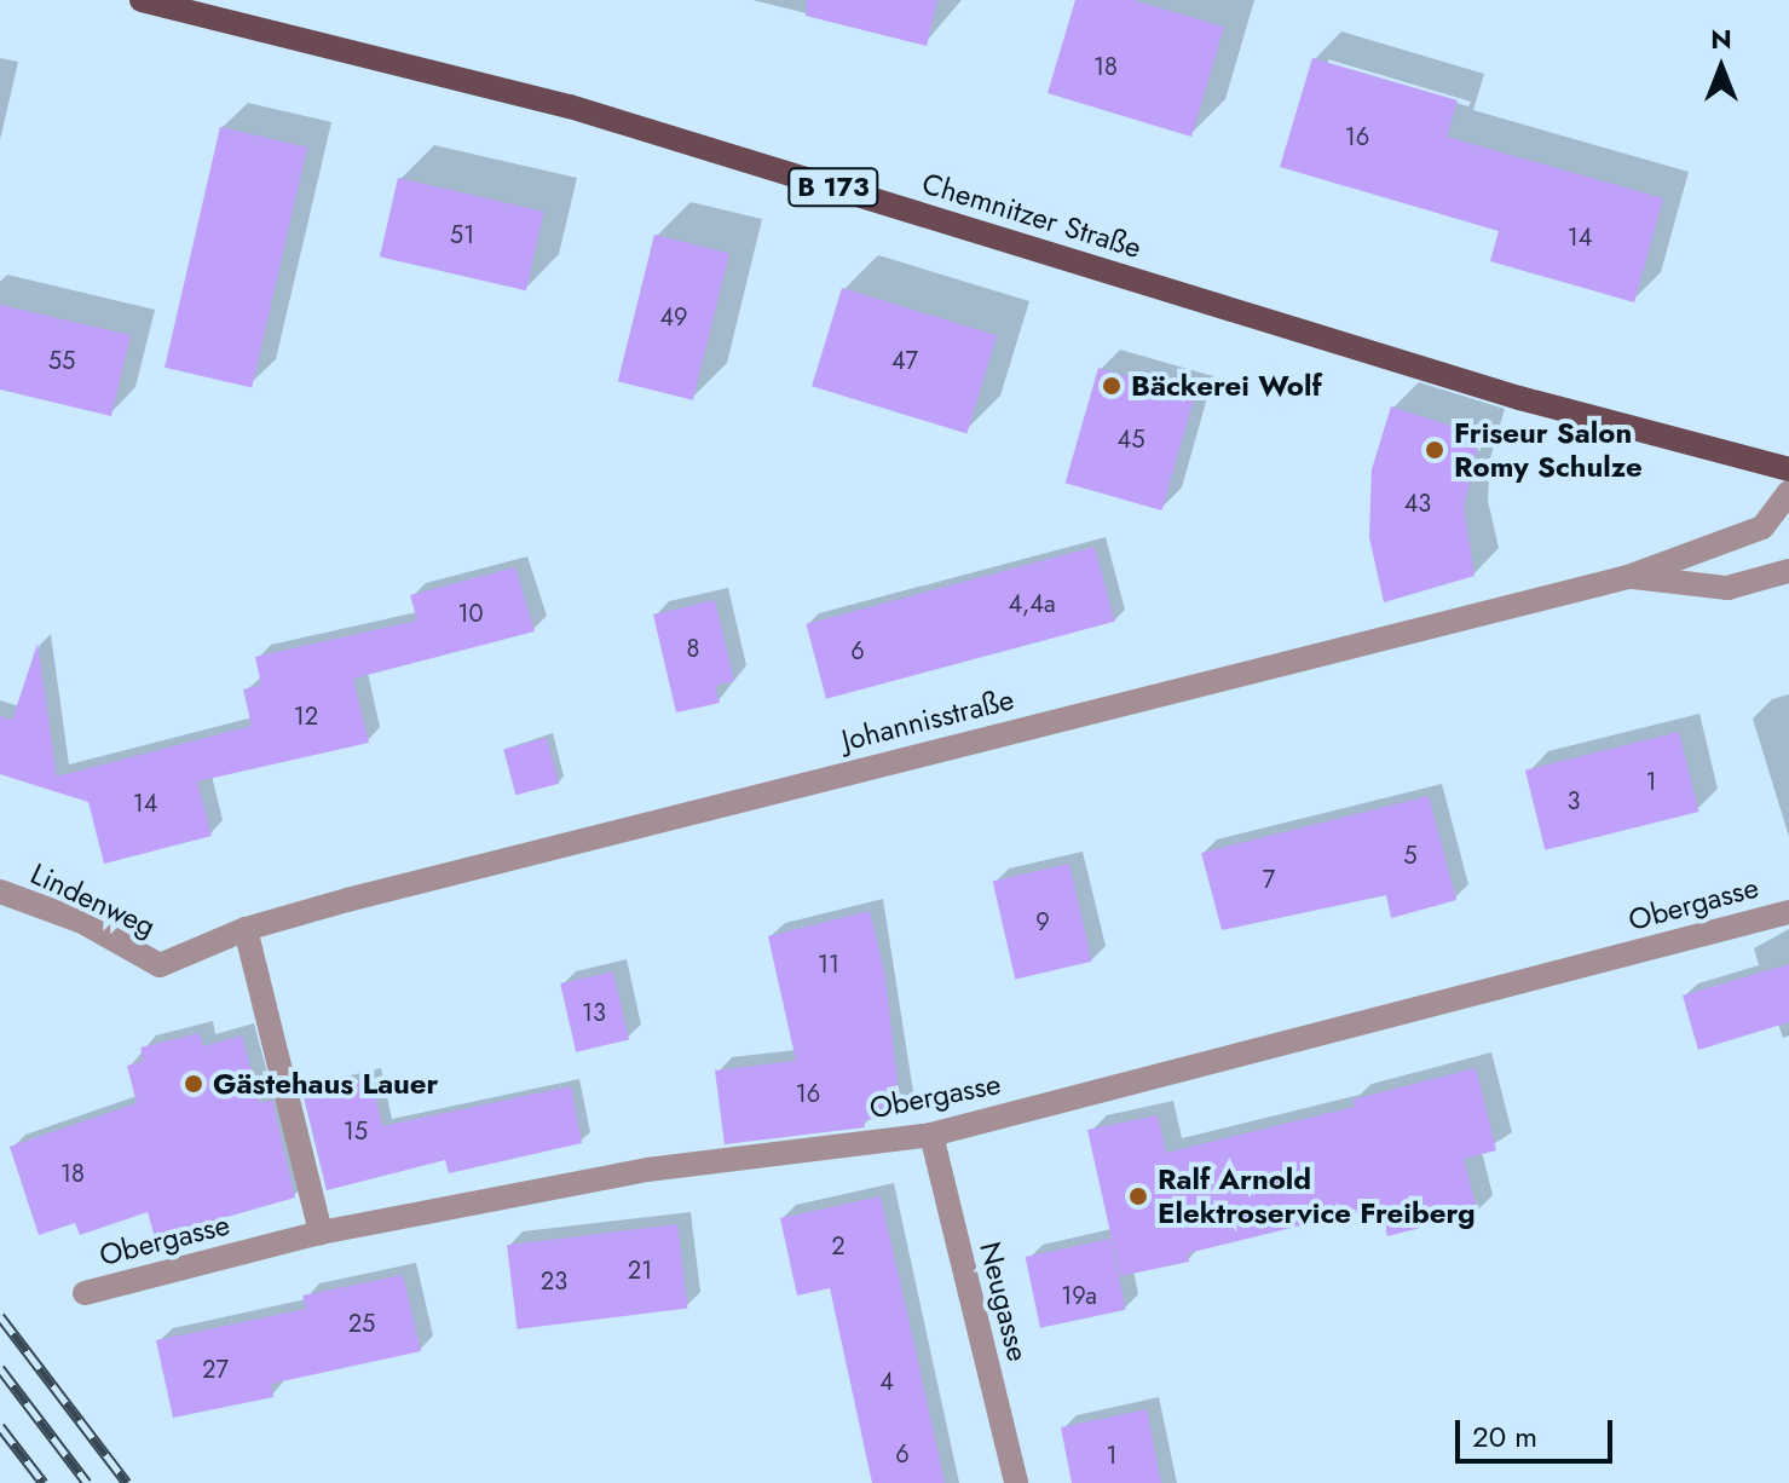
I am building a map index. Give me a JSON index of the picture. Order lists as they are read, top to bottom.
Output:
{
  "streets": {
    "main road": ["B 173", "Chemnitzer Straße"],
    "street": [
      "Johannisstraße",
      "Lindenweg",
      "Obergasse",
      "Neugasse"
    ]
  },
  "crossings": [
    ["Johannisstraße", "Lindenweg"],
    ["Obergasse", "Neugasse"]
  ],
  "places": [
    "Bäckerei Wolf",
    "Friseur Salon Romy Schulze",
    "Gästehaus Lauer",
    "Ralf Arnold Elektroservice Freiberg"
  ],
  "house_numbers": [
    "18",
    "16",
    "51",
    "14",
    "49",
    "55",
    "47",
    "45",
    "43",
    "4,4a",
    "10",
    "8",
    "6",
    "12",
    "1",
    "3",
    "14",
    "5",
    "7",
    "9",
    "11",
    "13",
    "16",
    "15",
    "18",
    "2",
    "21",
    "23",
    "19a",
    "25",
    "27",
    "4",
    "6",
    "1"
  ],
  "scale_bar": "20 m",
  "north": "top"
}
